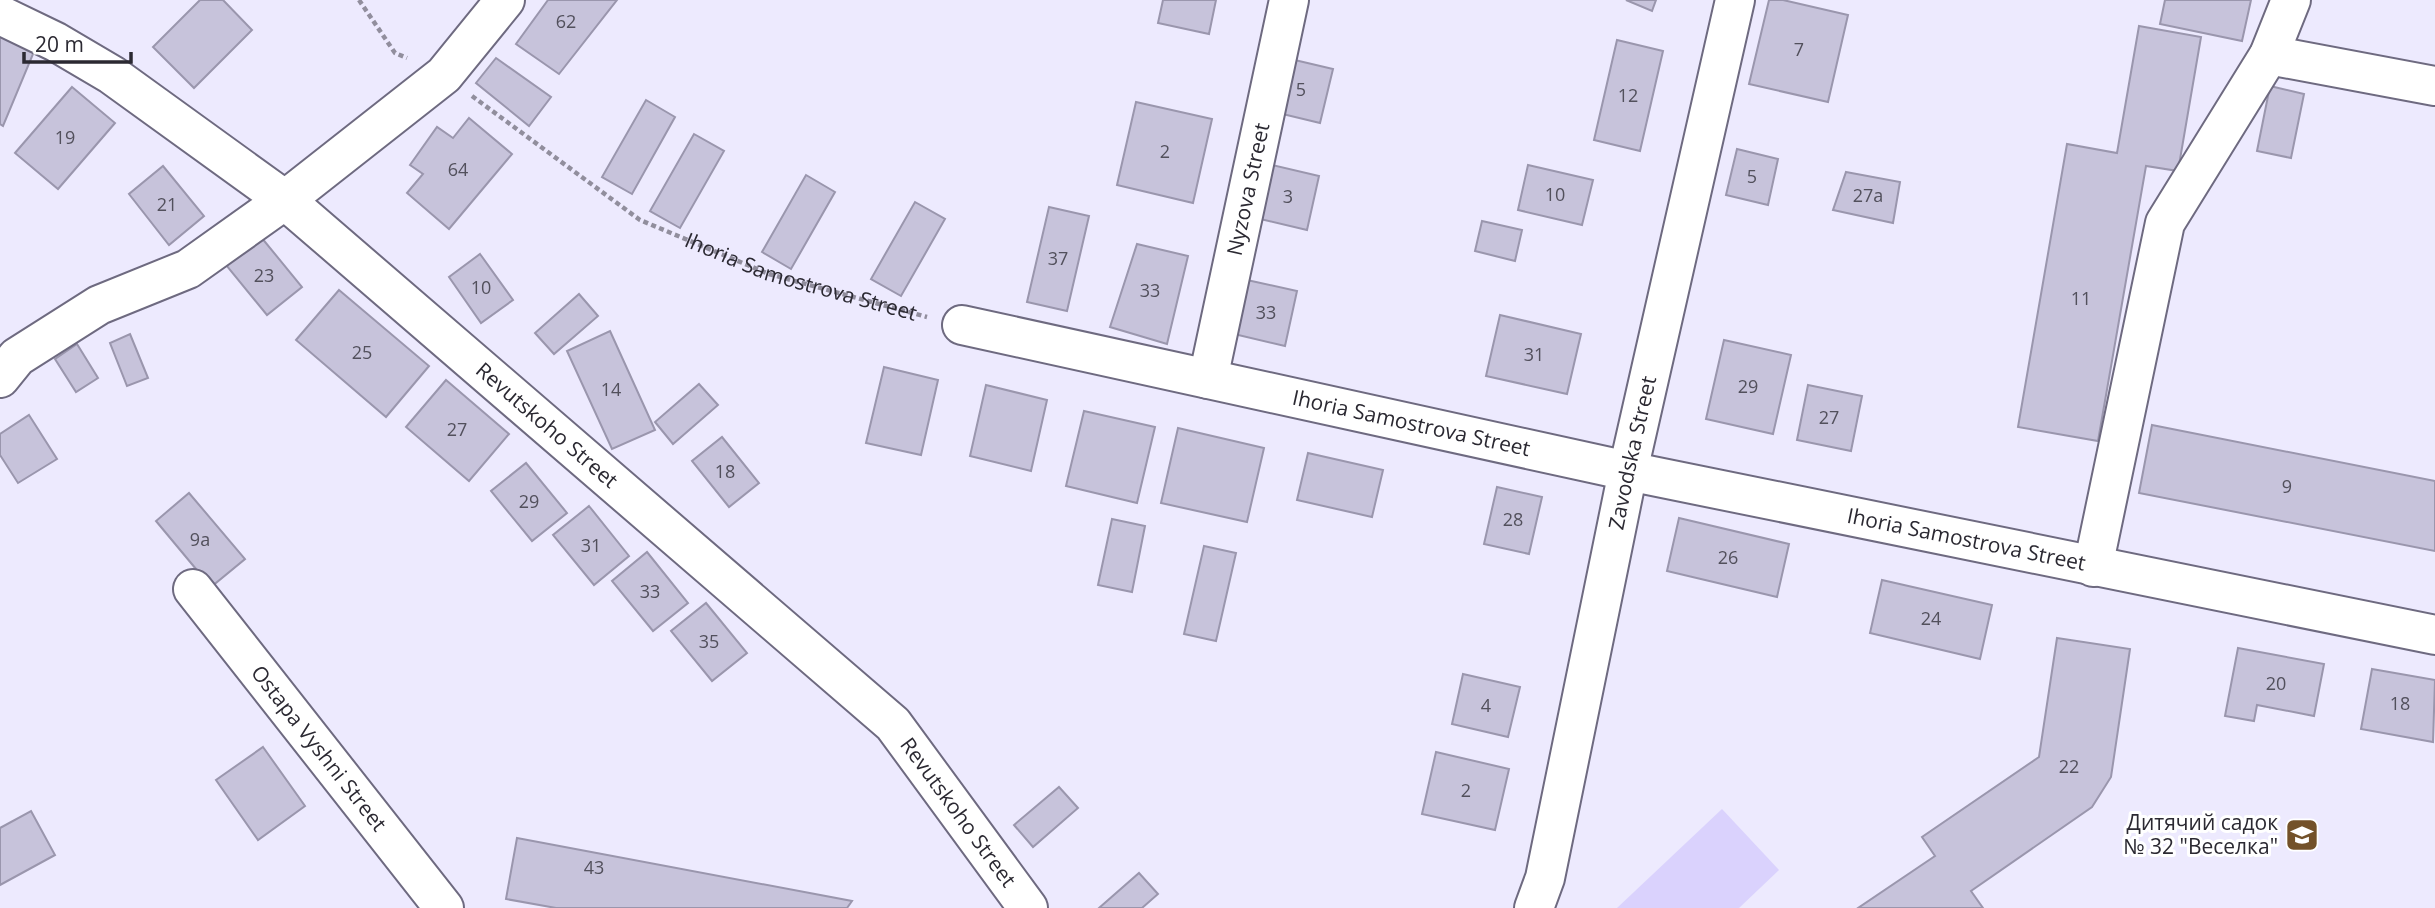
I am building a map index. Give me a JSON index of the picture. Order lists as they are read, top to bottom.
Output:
{
  "streets": {
    "street": [
      "Nyzova Street",
      "Ihoria Samostrova Street",
      "Revutskoho Street",
      "Zavodska Street",
      "Ostapa Vyshni Street"
    ]
  },
  "crossings": [
    ["Nyzova Street", "Ihoria Samostrova Street"],
    ["Ihoria Samostrova Street", "Zavodska Street"]
  ],
  "places": {
    "school or university": ["Дитячий садок № 32 \"Веселка\""]
  },
  "house_numbers": [
    "62",
    "7",
    "5",
    "12",
    "19",
    "2",
    "64",
    "5",
    "10",
    "27а",
    "3",
    "21",
    "37",
    "23",
    "10",
    "33",
    "11",
    "33",
    "25",
    "31",
    "29",
    "14",
    "27",
    "27",
    "18",
    "9",
    "29",
    "28",
    "9а",
    "31",
    "26",
    "33",
    "24",
    "35",
    "20",
    "18",
    "4",
    "22",
    "2",
    "43"
  ],
  "scale_bar": "20 m"
}
